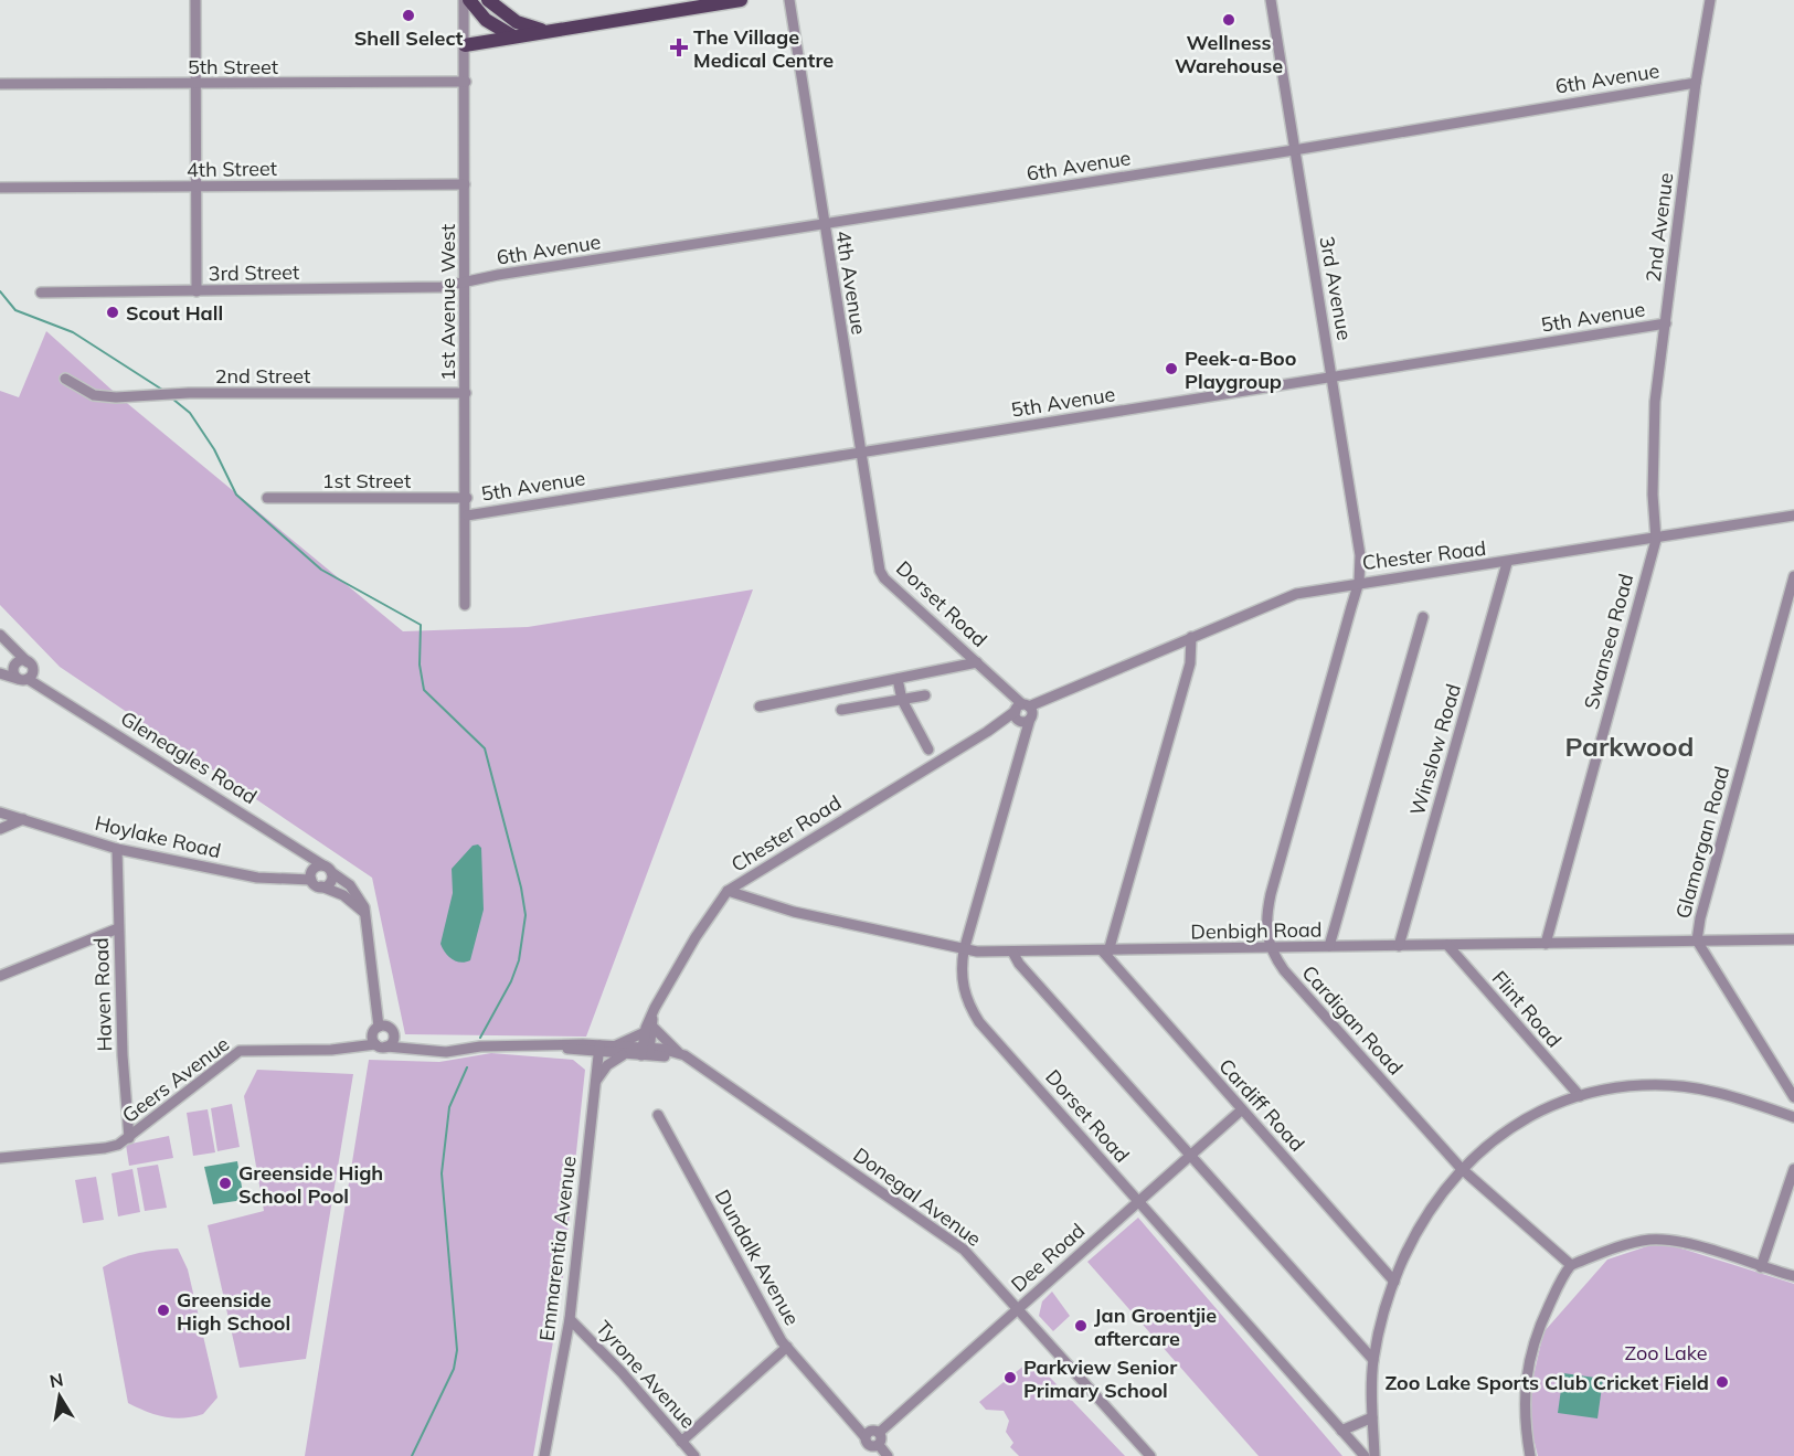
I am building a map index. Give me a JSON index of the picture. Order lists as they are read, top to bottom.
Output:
{
  "streets": {
    "street": [
      "5th Street",
      "6th Avenue",
      "4th Street",
      "2nd Avenue",
      "3rd Street",
      "4th Avenue",
      "3rd Avenue",
      "1st Avenue West",
      "5th Avenue",
      "2nd Street",
      "1st Street",
      "Chester Road",
      "Dorset Road",
      "Swansea Road",
      "Winslow Road",
      "Gleneagles Road",
      "Hoylake Road",
      "Glamorgan Road",
      "Denbigh Road",
      "Haven Road",
      "Flint Road",
      "Cardigan Road",
      "Geers Avenue",
      "Cardiff Road",
      "Donegal Avenue",
      "Emmarentia Avenue",
      "Dundalk Avenue",
      "Dee Road",
      "Tyrone Avenue"
    ]
  },
  "crossings": [
    ["5th Street", "1st Avenue West"],
    ["6th Avenue", "2nd Avenue"],
    ["6th Avenue", "3rd Street"],
    ["6th Avenue", "4th Avenue"],
    ["6th Avenue", "3rd Avenue"],
    ["6th Avenue", "1st Avenue West"],
    ["4th Street", "1st Avenue West"],
    ["2nd Avenue", "5th Avenue"],
    ["2nd Avenue", "Chester Road"],
    ["2nd Avenue", "Swansea Road"],
    ["3rd Street", "1st Avenue West"],
    ["4th Avenue", "5th Avenue"],
    ["4th Avenue", "Dorset Road"],
    ["3rd Avenue", "5th Avenue"],
    ["3rd Avenue", "Chester Road"],
    ["1st Avenue West", "5th Avenue"],
    ["1st Avenue West", "2nd Street"],
    ["1st Avenue West", "1st Street"],
    ["Chester Road", "Dorset Road"],
    ["Chester Road", "Swansea Road"],
    ["Chester Road", "Winslow Road"],
    ["Chester Road", "Denbigh Road"],
    ["Chester Road", "Donegal Avenue"],
    ["Dorset Road", "Denbigh Road"],
    ["Dorset Road", "Dee Road"],
    ["Swansea Road", "Denbigh Road"],
    ["Winslow Road", "Denbigh Road"],
    ["Gleneagles Road", "Geers Avenue"],
    ["Hoylake Road", "Haven Road"],
    ["Glamorgan Road", "Denbigh Road"],
    ["Denbigh Road", "Flint Road"],
    ["Denbigh Road", "Cardigan Road"],
    ["Denbigh Road", "Cardiff Road"],
    ["Haven Road", "Geers Avenue"],
    ["Cardiff Road", "Dee Road"],
    ["Donegal Avenue", "Dee Road"],
    ["Emmarentia Avenue", "Tyrone Avenue"],
    ["Dundalk Avenue", "Dee Road"]
  ],
  "districts": ["Parkwood"],
  "parks": ["Zoo Lake"],
  "places": {
    "other": [
      "Shell Select",
      "Wellness Warehouse",
      "Scout Hall",
      "Peek-a-Boo Playgroup",
      "Greenside High School Pool",
      "Greenside High School",
      "Jan Groentjie aftercare",
      "Parkview Senior Primary School",
      "Zoo Lake Sports Club Cricket Field"
    ],
    "health": ["The Village Medical Centre"]
  },
  "north": "top"
}
